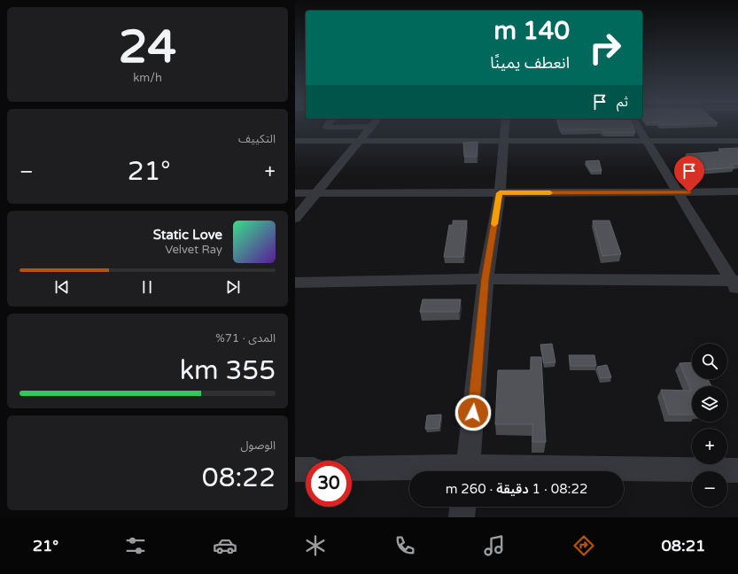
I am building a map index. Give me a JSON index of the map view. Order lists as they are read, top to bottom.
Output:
{
  "page": {
    "tile": [
      ["24", "km/h"],
      "التكييف",
      ["المدى · 71%", "355 km"],
      ["الوصول", "08:22"]
    ],
    "turn": ["140 m", "انعطف يمينًا"],
    "then": "ثم",
    "heat": ["−", "21°", "+"],
    "song": ["Static Love", "Velvet Ray"],
    "map_buttons": ["+", "−"],
    "limit": "30",
    "trip": "08:22 · 1 دقيقة · 260 m",
    "tabs": ["08:21", "21°"]
  }
}
